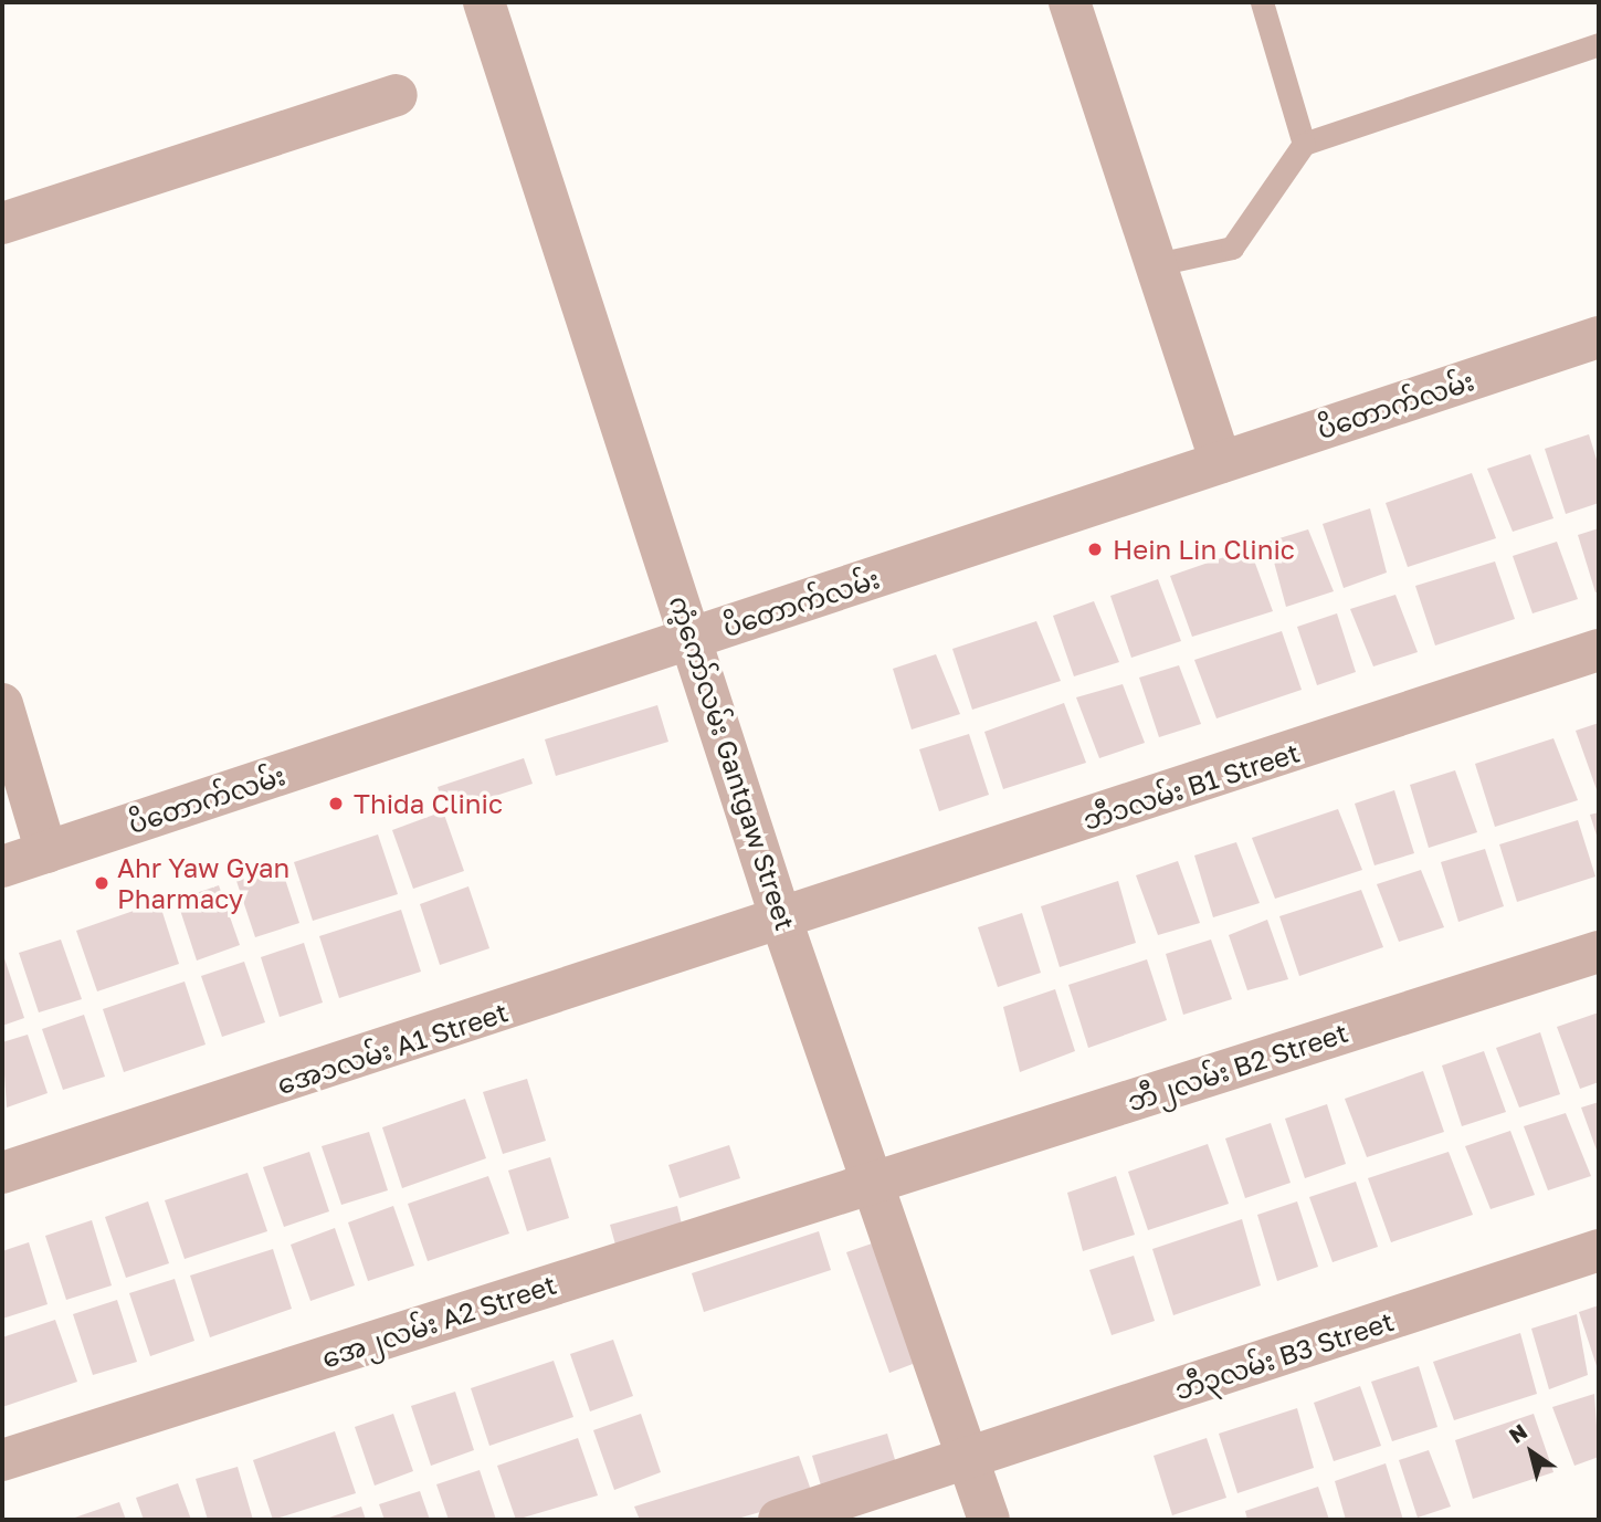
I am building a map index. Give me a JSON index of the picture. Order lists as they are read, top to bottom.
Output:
{
  "streets": {
    "street": [
      "ပိတောက်လမ်း",
      "ကံ့ကော်လမ်း Gantgaw Street",
      "ဘီ၁လမ်း B1 Street",
      "အေ၁လမ်း A1 Street",
      "ဘီ၂လမ်း B2 Street",
      "အေ၂လမ်း A2 Street",
      "ဘီ၃လမ်း B3 Street"
    ]
  },
  "crossings": [
    ["ပိတောက်လမ်း", "ကံ့ကော်လမ်း Gantgaw Street"],
    ["ကံ့ကော်လမ်း Gantgaw Street", "ဘီ၁လမ်း B1 Street"],
    ["ကံ့ကော်လမ်း Gantgaw Street", "အေ၁လမ်း A1 Street"],
    ["ကံ့ကော်လမ်း Gantgaw Street", "ဘီ၂လမ်း B2 Street"],
    ["ကံ့ကော်လမ်း Gantgaw Street", "အေ၂လမ်း A2 Street"],
    ["ကံ့ကော်လမ်း Gantgaw Street", "ဘီ၃လမ်း B3 Street"],
    ["ဘီ၁လမ်း B1 Street", "အေ၁လမ်း A1 Street"],
    ["ဘီ၂လမ်း B2 Street", "အေ၂လမ်း A2 Street"]
  ],
  "places": ["Hein Lin Clinic", "Thida Clinic", "Ahr Yaw Gyan Pharmacy"],
  "north": "top left"
}
